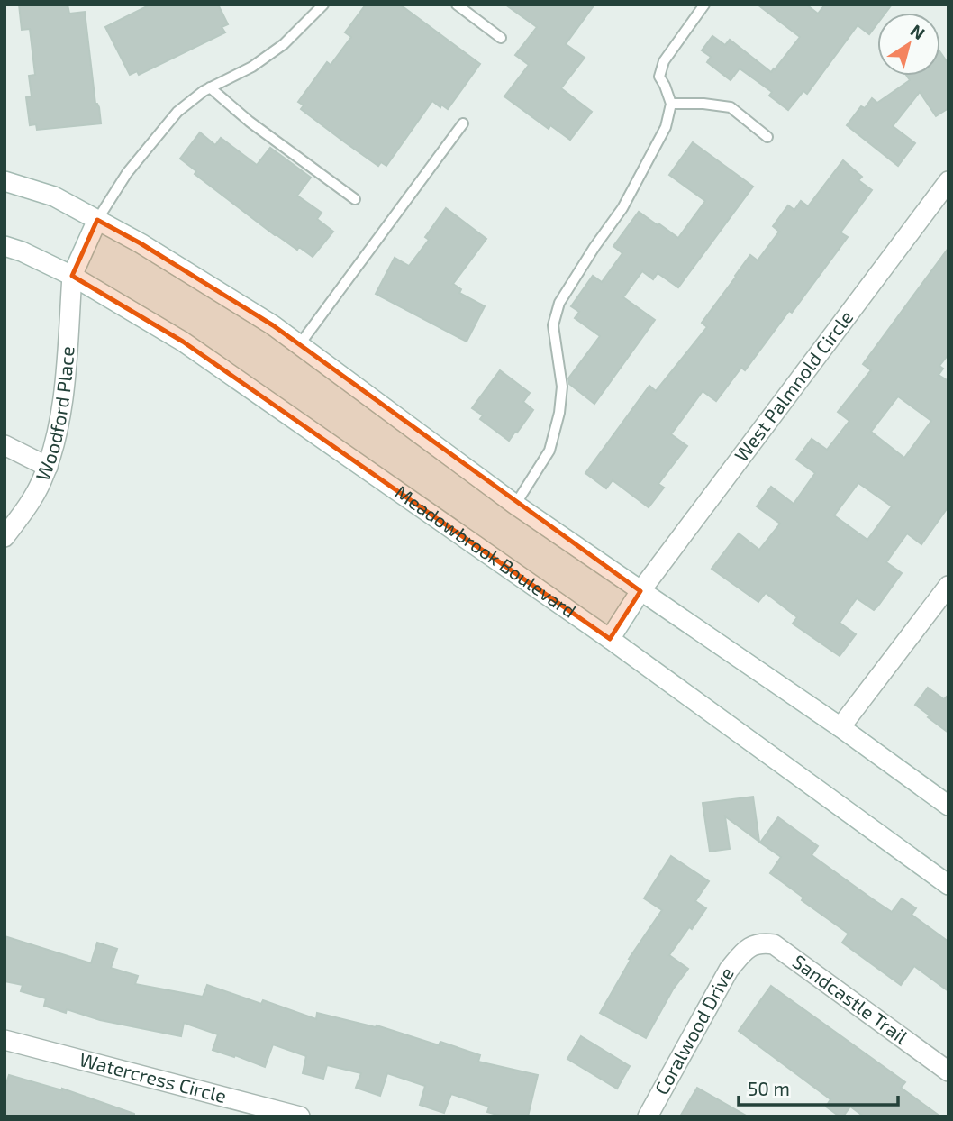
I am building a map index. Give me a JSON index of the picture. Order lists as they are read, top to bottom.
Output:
{
  "streets": {
    "main road": [
      "West Palmnold Circle",
      "Woodford Place",
      "Meadowbrook Boulevard",
      "Sandcastle Trail",
      "Coralwood Drive",
      "Watercress Circle"
    ]
  },
  "crossings": [
    ["West Palmnold Circle", "Meadowbrook Boulevard"],
    ["Woodford Place", "Meadowbrook Boulevard"],
    ["Sandcastle Trail", "Coralwood Drive"]
  ],
  "scale_bar": "50 m",
  "north": "top right"
}
